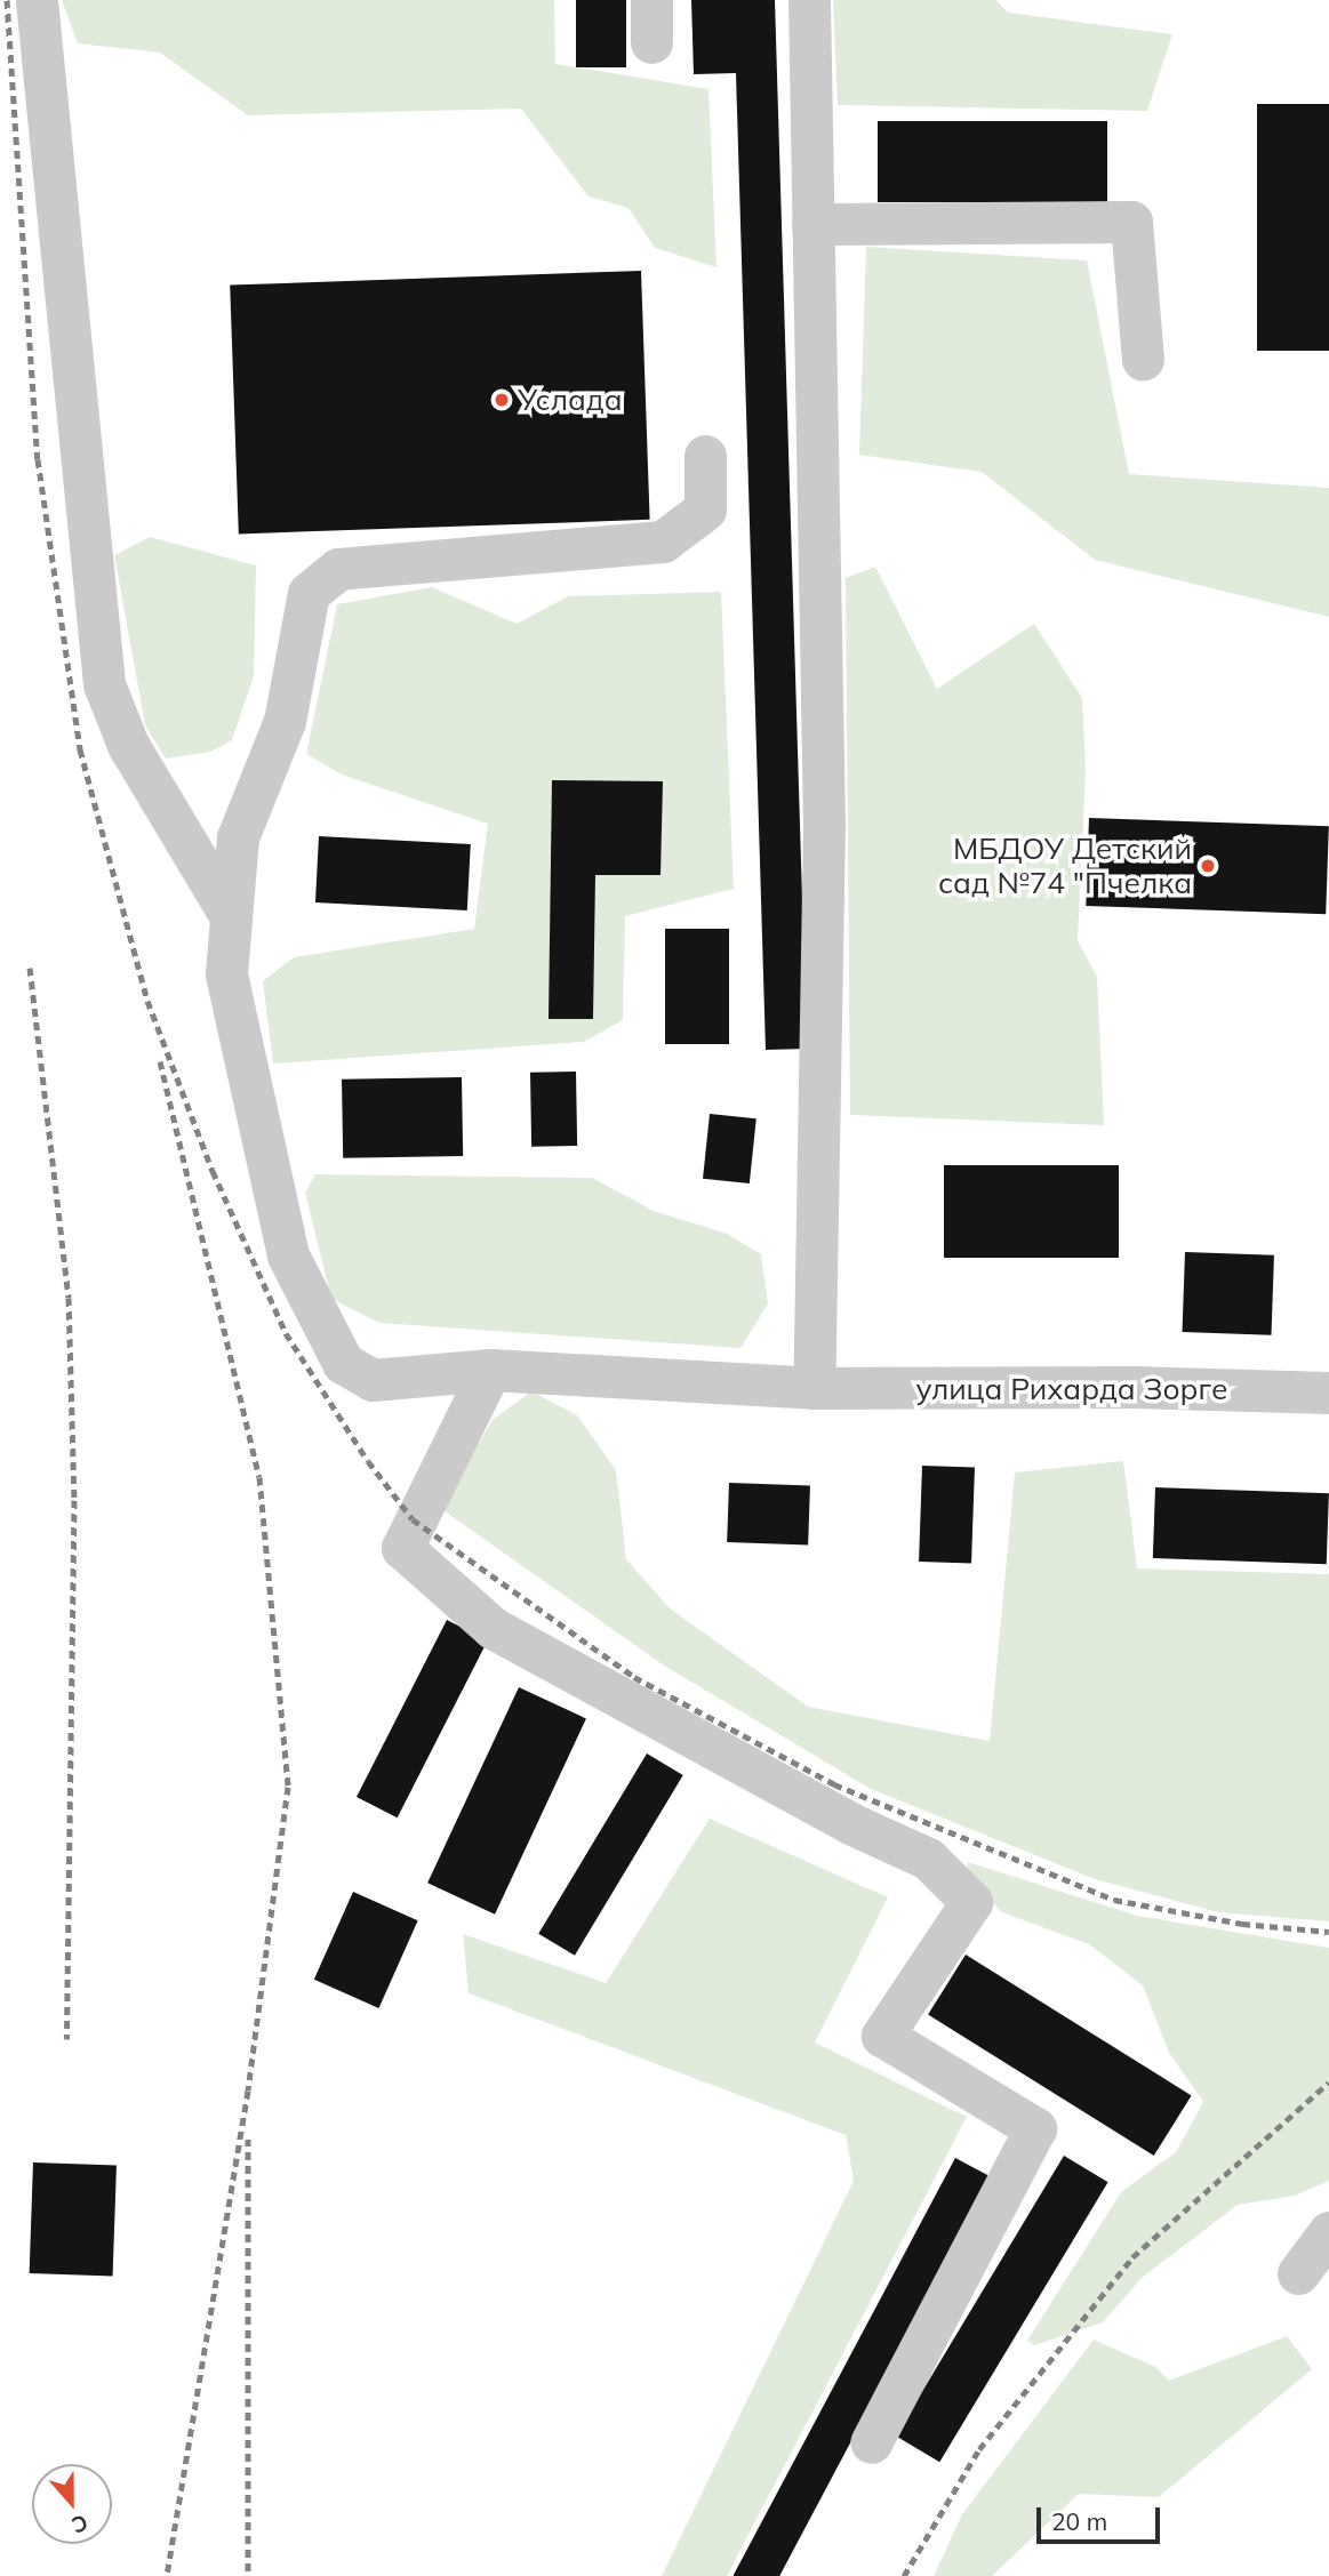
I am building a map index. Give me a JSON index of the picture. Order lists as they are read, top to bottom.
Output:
{
  "streets": {
    "street": ["улица Рихарда Зорге"]
  },
  "places": ["Услада", "МБДОУ Детский сад №74 \"Пчелка"],
  "scale_bar": "20 m",
  "north": "bottom"
}
